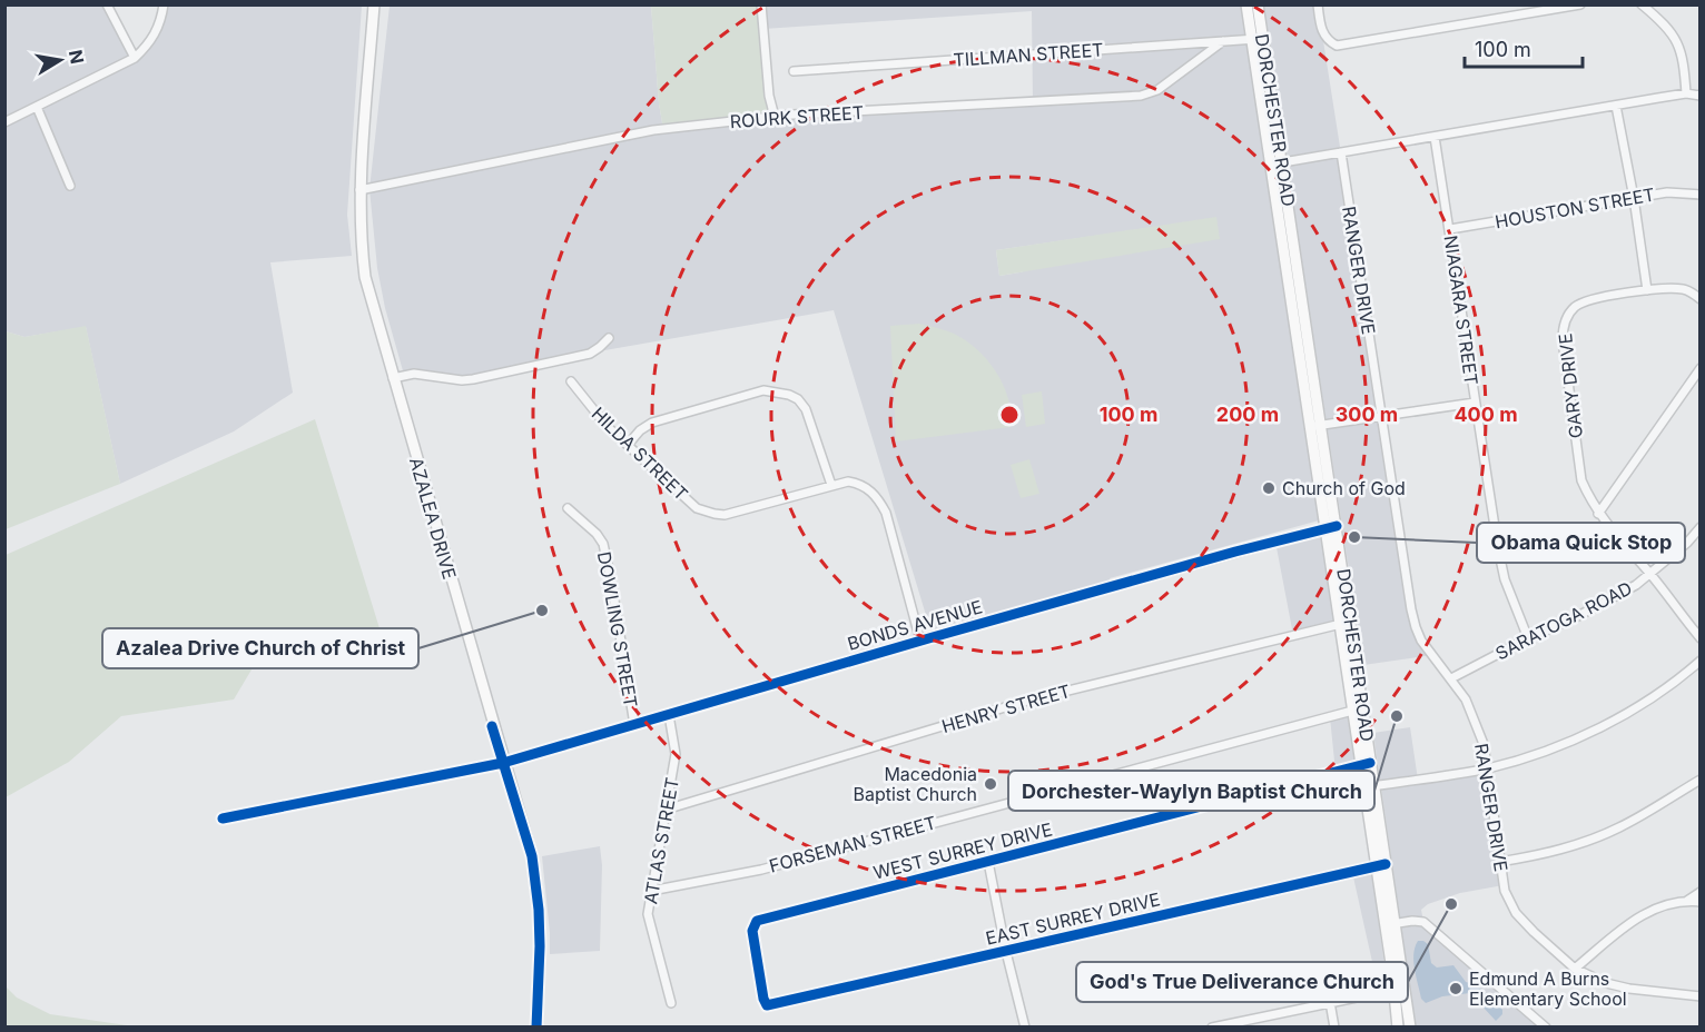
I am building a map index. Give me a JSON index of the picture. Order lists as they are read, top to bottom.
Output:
{
  "streets": {
    "main road": ["DORCHESTER ROAD", "AZALEA DRIVE"],
    "street": [
      "TILLMAN STREET",
      "ROURK STREET",
      "HOUSTON STREET",
      "RANGER DRIVE",
      "NIAGARA STREET",
      "GARY DRIVE",
      "HILDA STREET",
      "SARATOGA ROAD",
      "BONDS AVENUE",
      "DOWLING STREET",
      "HENRY STREET",
      "ATLAS STREET",
      "FORSEMAN STREET",
      "WEST SURREY DRIVE",
      "EAST SURREY DRIVE"
    ]
  },
  "crossings": [
    ["TILLMAN STREET", "ROURK STREET"],
    ["TILLMAN STREET", "DORCHESTER ROAD"],
    ["ROURK STREET", "AZALEA DRIVE"],
    ["DORCHESTER ROAD", "BONDS AVENUE"],
    ["DORCHESTER ROAD", "HENRY STREET"],
    ["DORCHESTER ROAD", "FORSEMAN STREET"],
    ["DORCHESTER ROAD", "WEST SURREY DRIVE"],
    ["DORCHESTER ROAD", "EAST SURREY DRIVE"],
    ["HOUSTON STREET", "NIAGARA STREET"],
    ["RANGER DRIVE", "SARATOGA ROAD"],
    ["NIAGARA STREET", "SARATOGA ROAD"],
    ["GARY DRIVE", "SARATOGA ROAD"],
    ["HILDA STREET", "BONDS AVENUE"],
    ["AZALEA DRIVE", "BONDS AVENUE"],
    ["BONDS AVENUE", "DOWLING STREET"],
    ["BONDS AVENUE", "ATLAS STREET"],
    ["HENRY STREET", "ATLAS STREET"],
    ["ATLAS STREET", "FORSEMAN STREET"],
    ["WEST SURREY DRIVE", "EAST SURREY DRIVE"]
  ],
  "places": [
    "Church of God",
    "Obama Quick Stop",
    "Azalea Drive Church of Christ",
    "Dorchester-Waylyn Baptist Church",
    "Macedonia Baptist Church",
    "God's True Deliverance Church",
    "Edmund A Burns Elementary School"
  ],
  "scale_bar": "100 m",
  "north": "right",
  "rings": [
    "100 m",
    "200 m",
    "300 m",
    "400 m"
  ]
}
